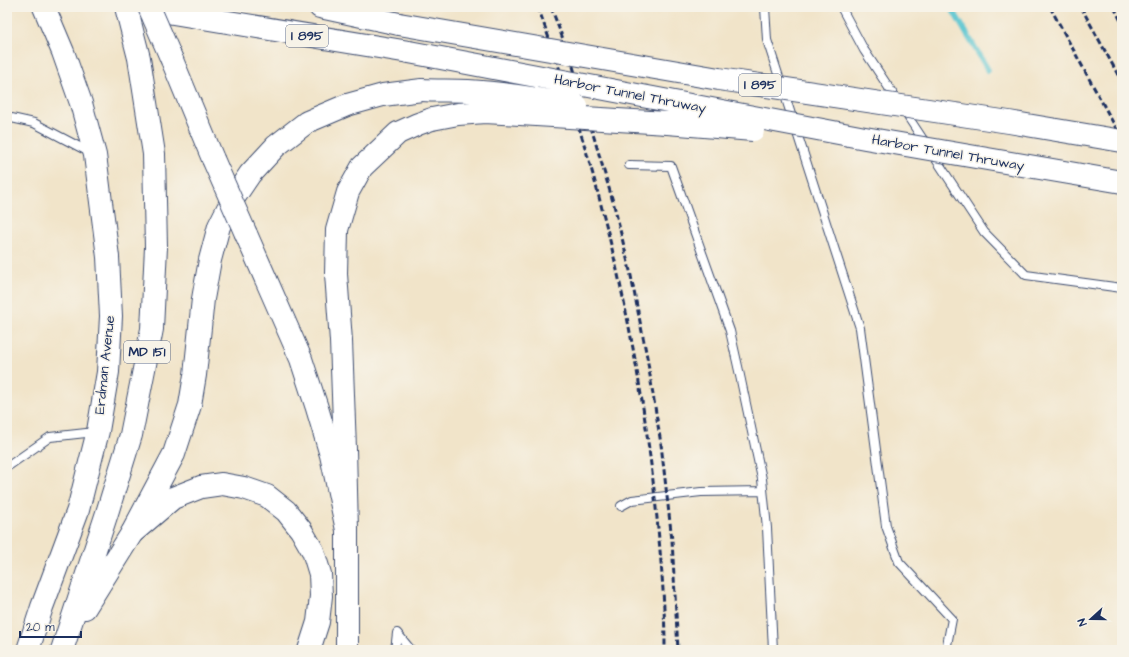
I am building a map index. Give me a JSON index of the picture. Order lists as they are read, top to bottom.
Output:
{
  "streets": {
    "main road": [
      "I 895",
      "Harbor Tunnel Thruway",
      "MD 151",
      "Erdman Avenue"
    ]
  },
  "scale_bar": "20 m",
  "north": "left"
}
